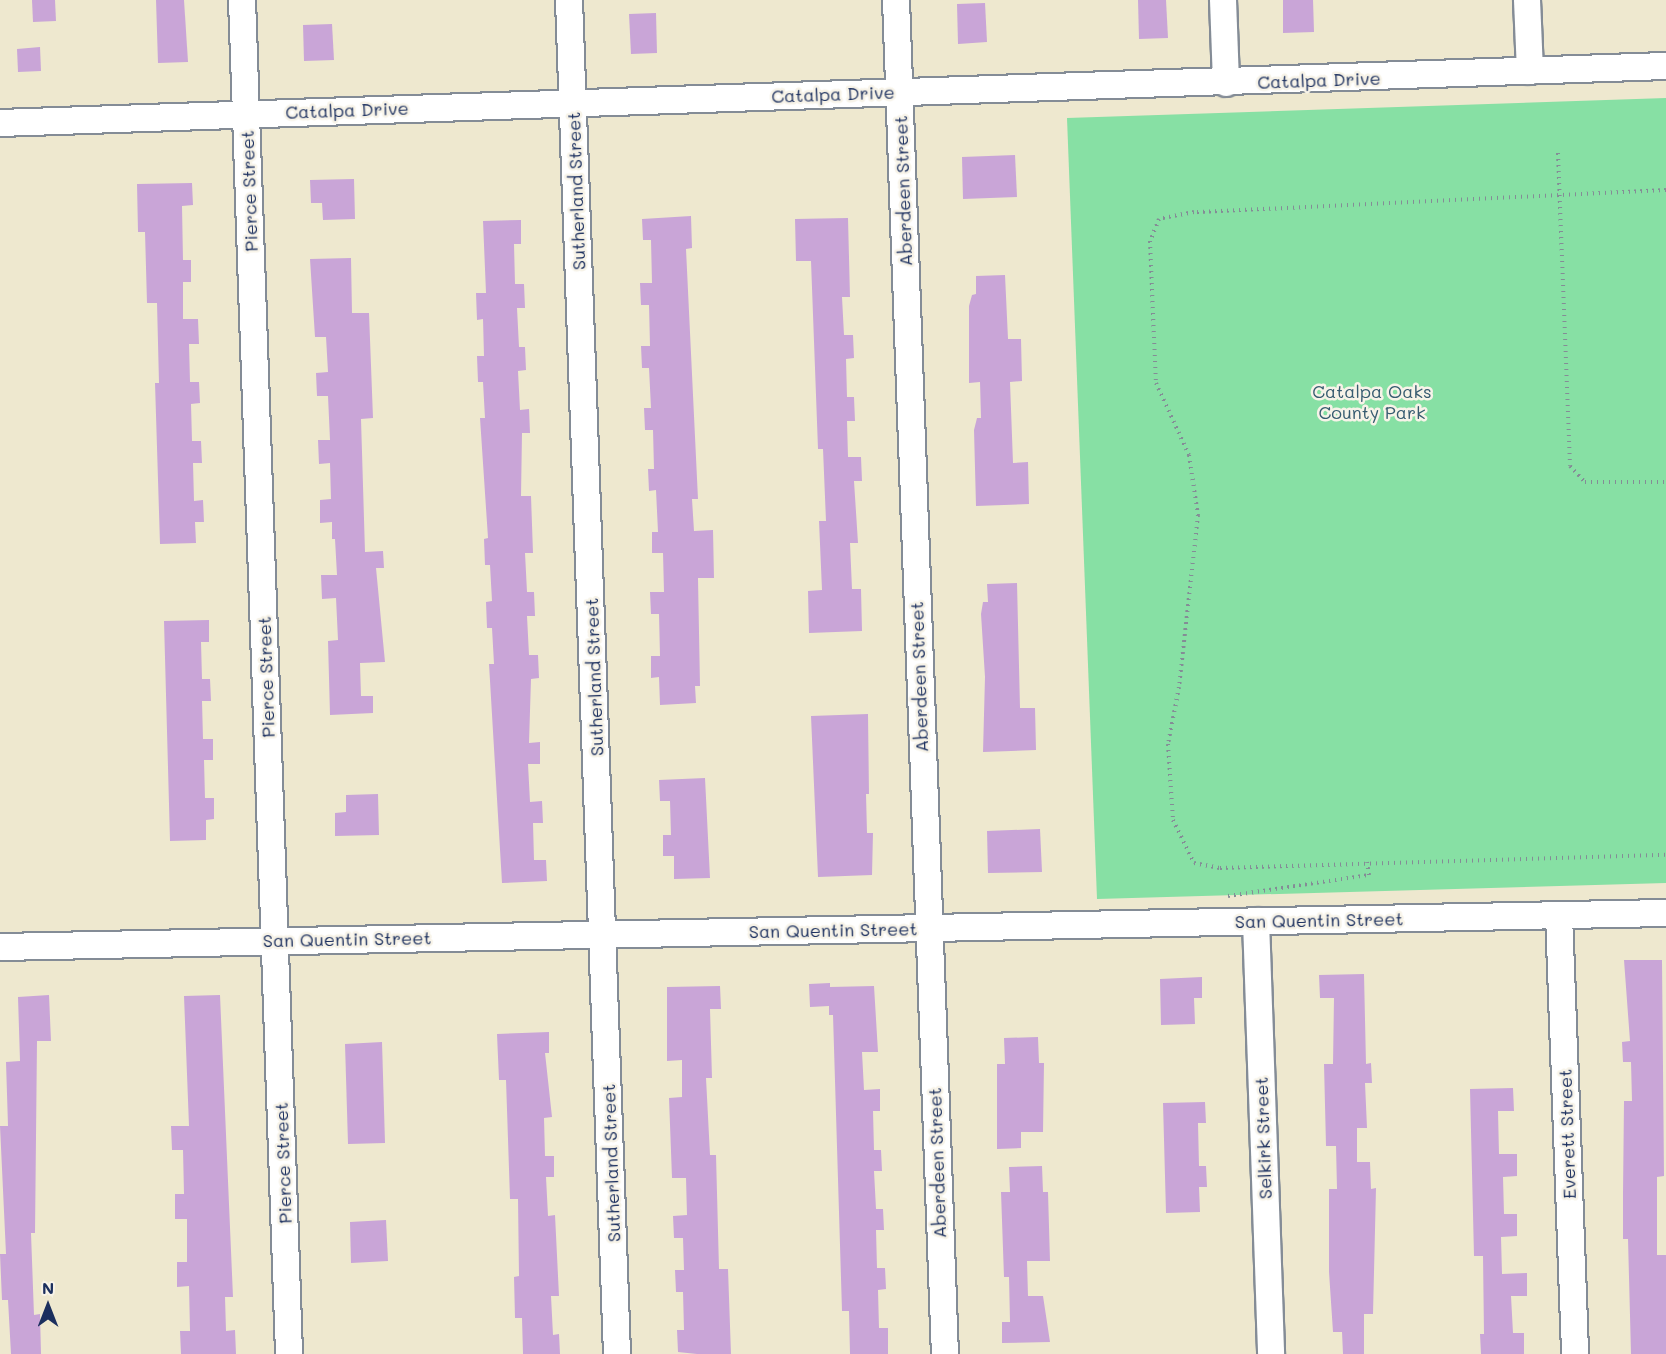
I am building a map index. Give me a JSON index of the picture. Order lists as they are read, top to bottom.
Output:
{
  "streets": {
    "street": [
      "Catalpa Drive",
      "Pierce Street",
      "Sutherland Street",
      "Aberdeen Street",
      "San Quentin Street",
      "Everett Street",
      "Selkirk Street"
    ]
  },
  "crossings": [
    ["Catalpa Drive", "Pierce Street"],
    ["Catalpa Drive", "Sutherland Street"],
    ["Catalpa Drive", "Aberdeen Street"],
    ["Pierce Street", "San Quentin Street"],
    ["Sutherland Street", "San Quentin Street"],
    ["Aberdeen Street", "San Quentin Street"],
    ["San Quentin Street", "Everett Street"],
    ["San Quentin Street", "Selkirk Street"]
  ],
  "parks": ["Catalpa Oaks County Park"],
  "north": "top"
}
